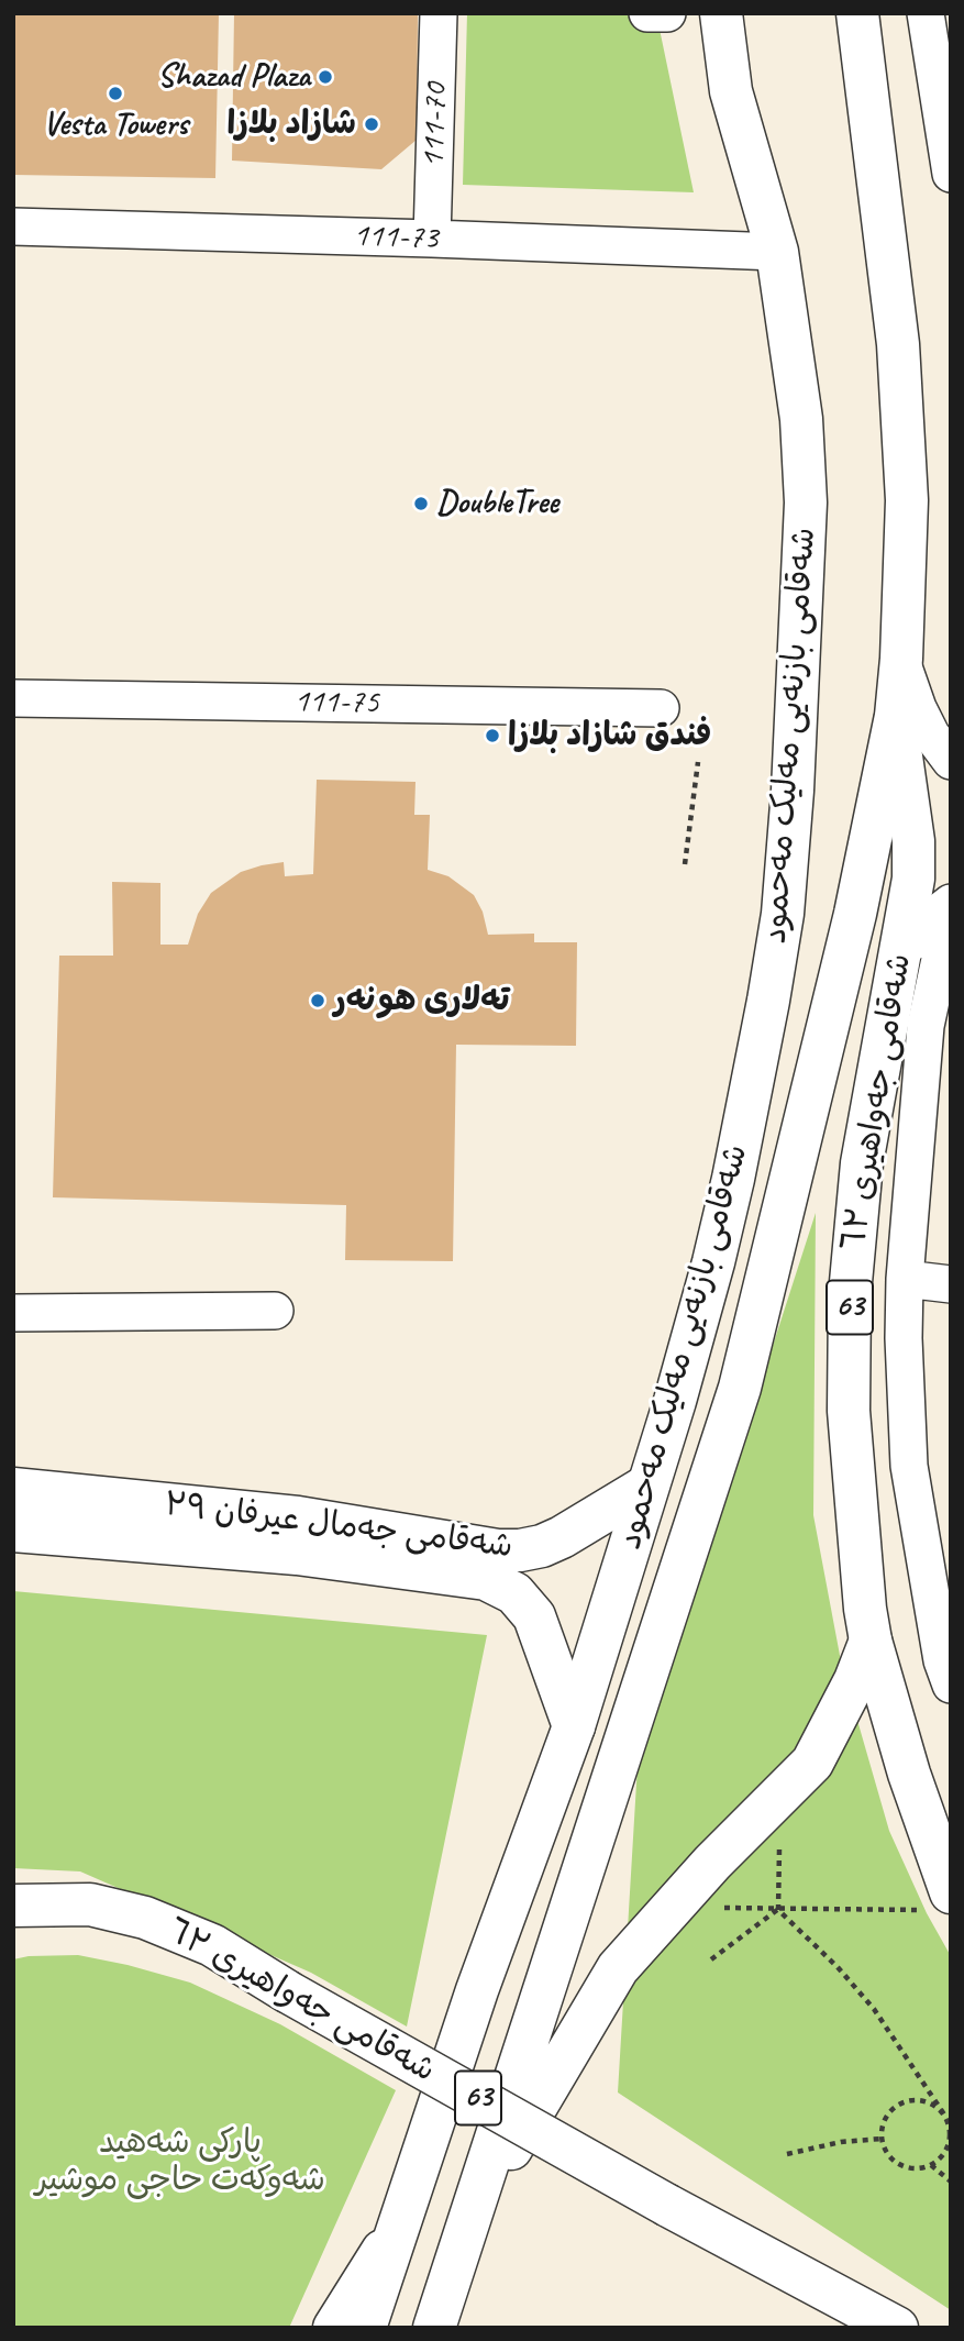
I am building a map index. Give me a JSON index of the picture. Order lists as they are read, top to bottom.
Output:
{
  "streets": {
    "main road": [
      "شەقامی بازنەیی مەلیک مەحمود",
      "شەقامی جەواهیری ٦٣",
      "63",
      "شەقامی جەمال عیرفان ٣٩"
    ],
    "street": ["111-70", "111-73", "111-75"]
  },
  "crossings": [
    ["111-70", "111-73"],
    ["111-73", "شەقامی بازنەیی مەلیک مەحمود"],
    ["شەقامی بازنەیی مەلیک مەحمود", "شەقامی جەواهیری ٦٣"],
    ["شەقامی بازنەیی مەلیک مەحمود", "شەقامی جەمال عیرفان ٣٩"]
  ],
  "parks": ["پارکی شەهید شەوکەت حاجی موشیر"],
  "places": [
    "Shazad Plaza",
    "Vesta Towers",
    "شازاد بلازا",
    "DoubleTree",
    "فندق شازاد بلازا",
    "تەلاری هونەر"
  ]
}
